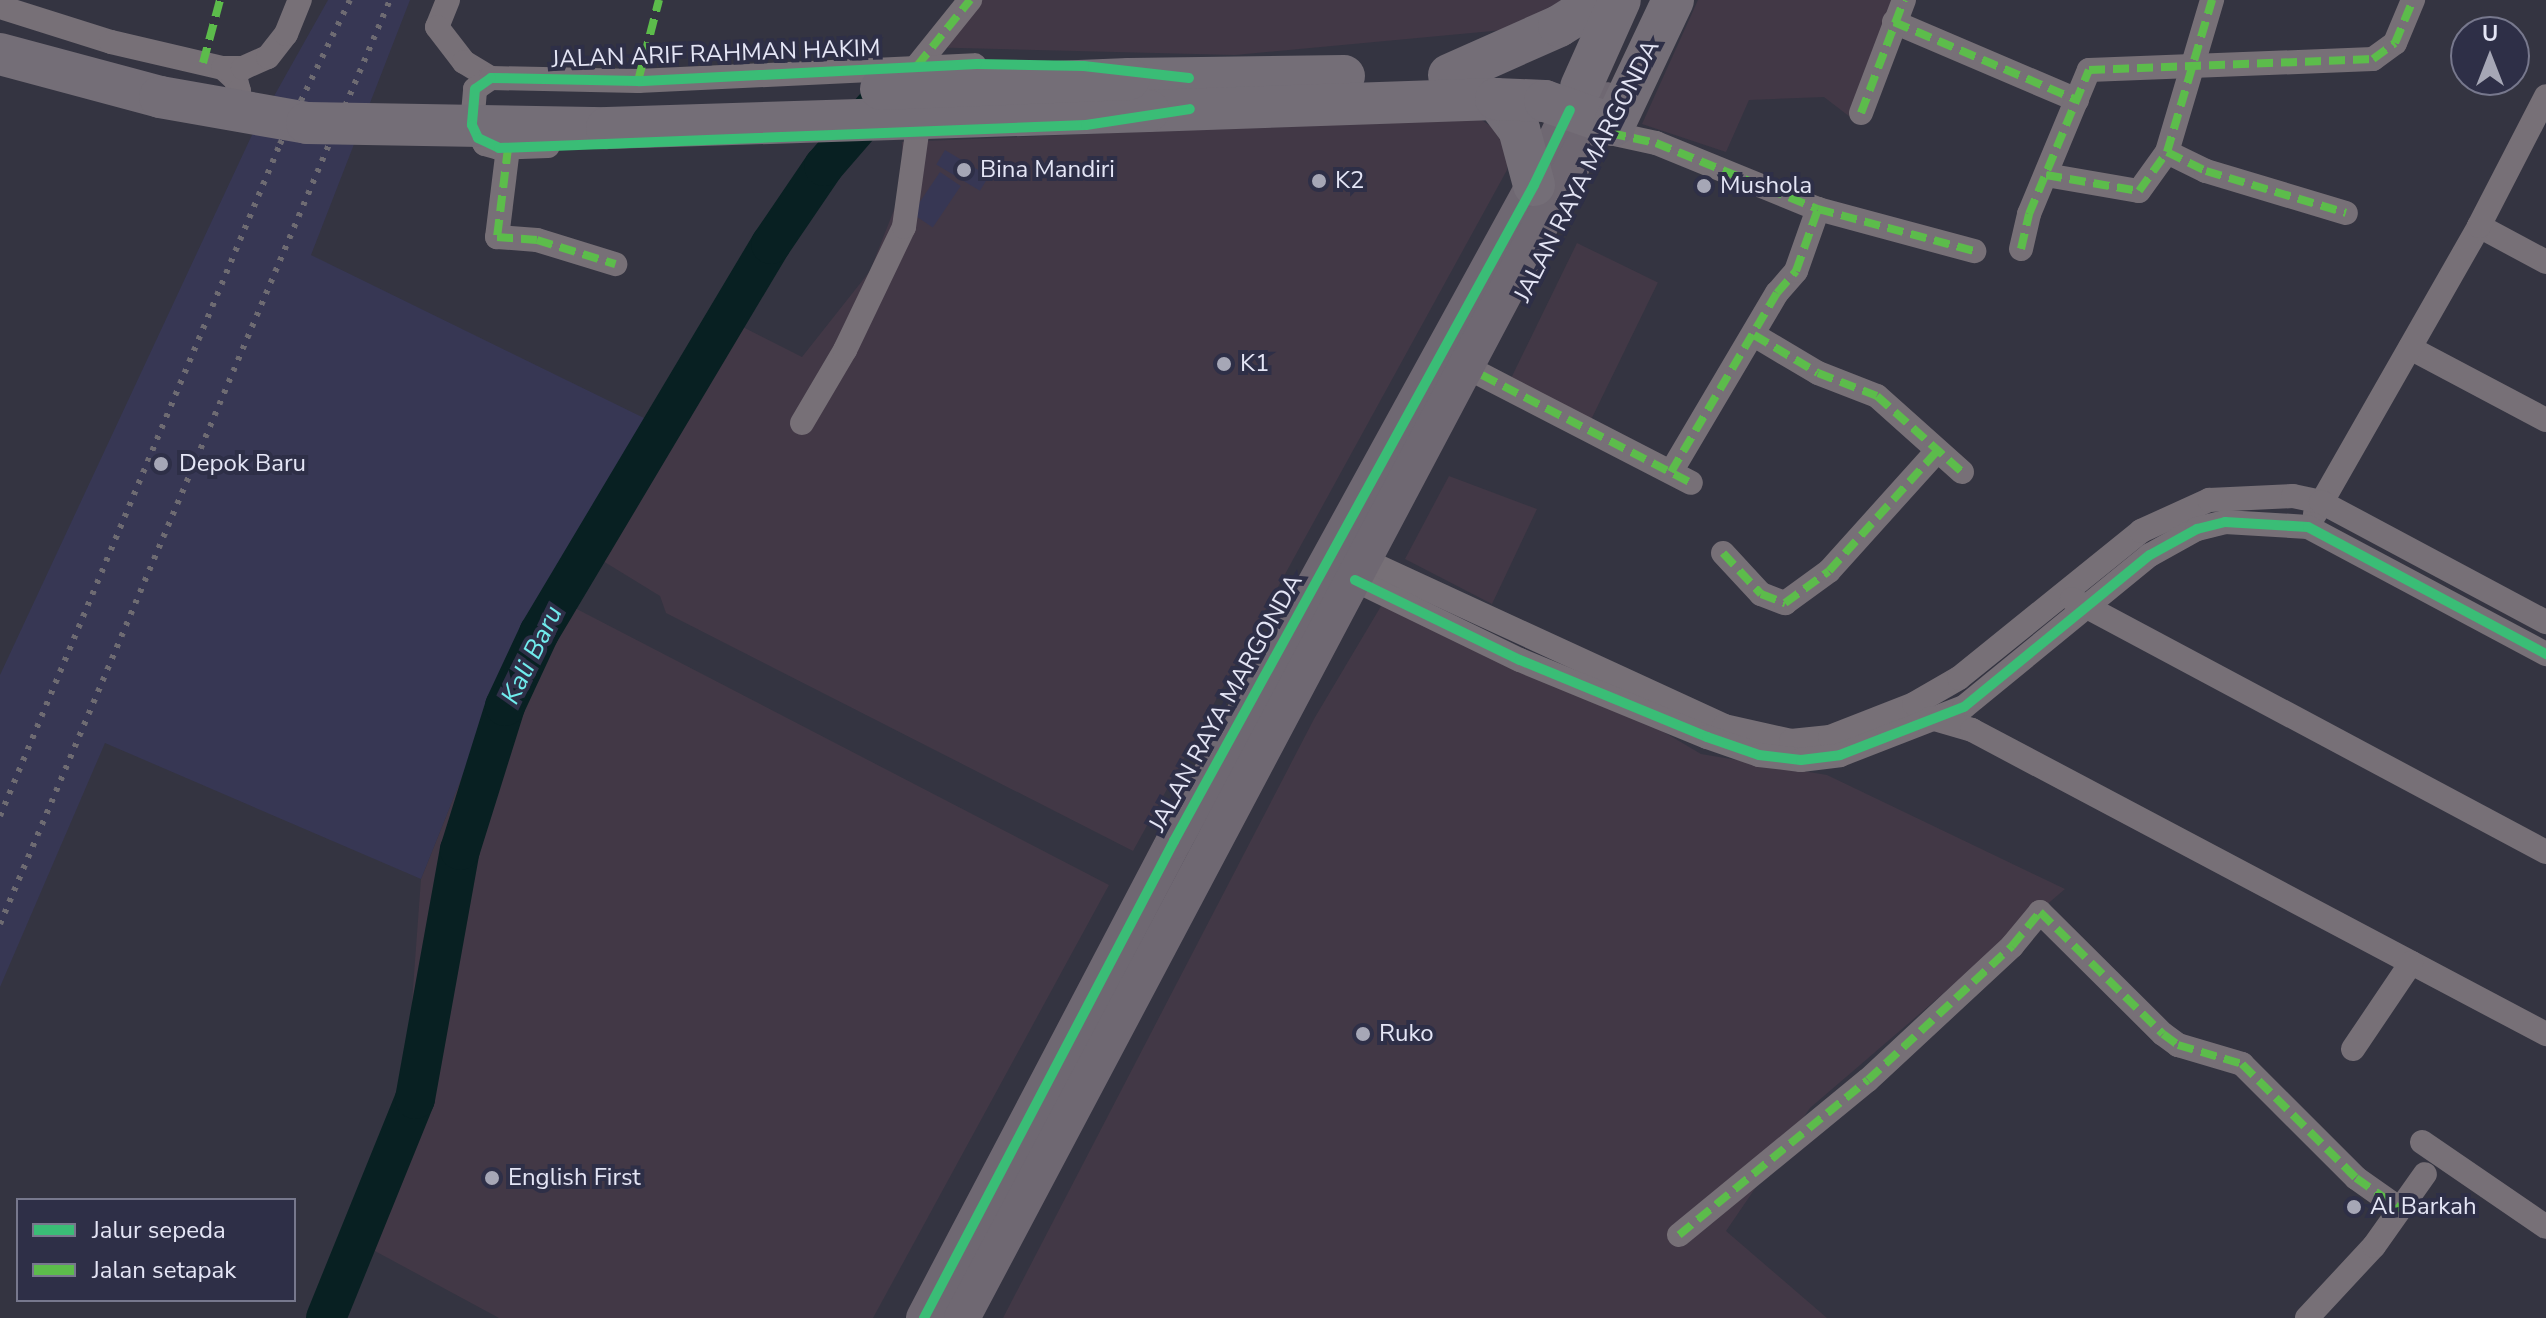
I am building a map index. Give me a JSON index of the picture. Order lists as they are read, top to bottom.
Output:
{
  "streets": {
    "highway": ["JALAN ARIF RAHMAN HAKIM", "JALAN RAYA MARGONDA"]
  },
  "crossings": [
    ["JALAN ARIF RAHMAN HAKIM", "JALAN RAYA MARGONDA"]
  ],
  "water": ["Kali Baru"],
  "places": [
    "Bina Mandiri",
    "K2",
    "Mushola",
    "K1",
    "Depok Baru",
    "Ruko",
    "English First",
    "Al Barkah"
  ],
  "legend": ["Jalur sepeda", "Jalan setapak"],
  "north": "top"
}
